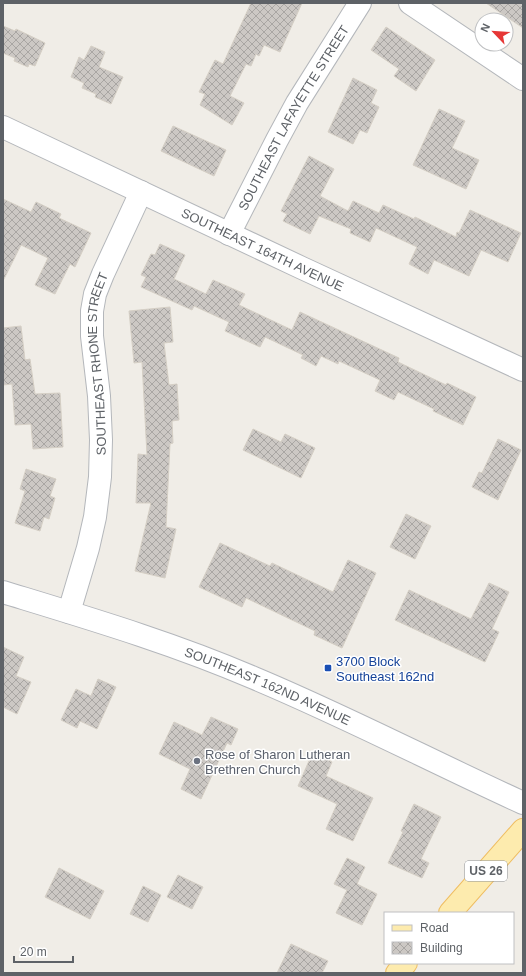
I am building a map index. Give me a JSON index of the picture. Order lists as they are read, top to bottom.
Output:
{
  "streets": {
    "main road": ["US 26"],
    "street": [
      "SOUTHEAST LAFAYETTE STREET",
      "SOUTHEAST 164TH AVENUE",
      "SOUTHEAST RHONE STREET",
      "SOUTHEAST 162ND AVENUE"
    ]
  },
  "crossings": [
    ["SOUTHEAST LAFAYETTE STREET", "SOUTHEAST 164TH AVENUE"],
    ["SOUTHEAST 164TH AVENUE", "SOUTHEAST RHONE STREET"],
    ["SOUTHEAST RHONE STREET", "SOUTHEAST 162ND AVENUE"]
  ],
  "places": {
    "transit": ["3700 Block Southeast 162nd"],
    "other": ["Rose of Sharon Lutheran Brethren Church"]
  },
  "legend": ["Road", "Building"],
  "scale_bar": "20 m",
  "north": "top left"
}
